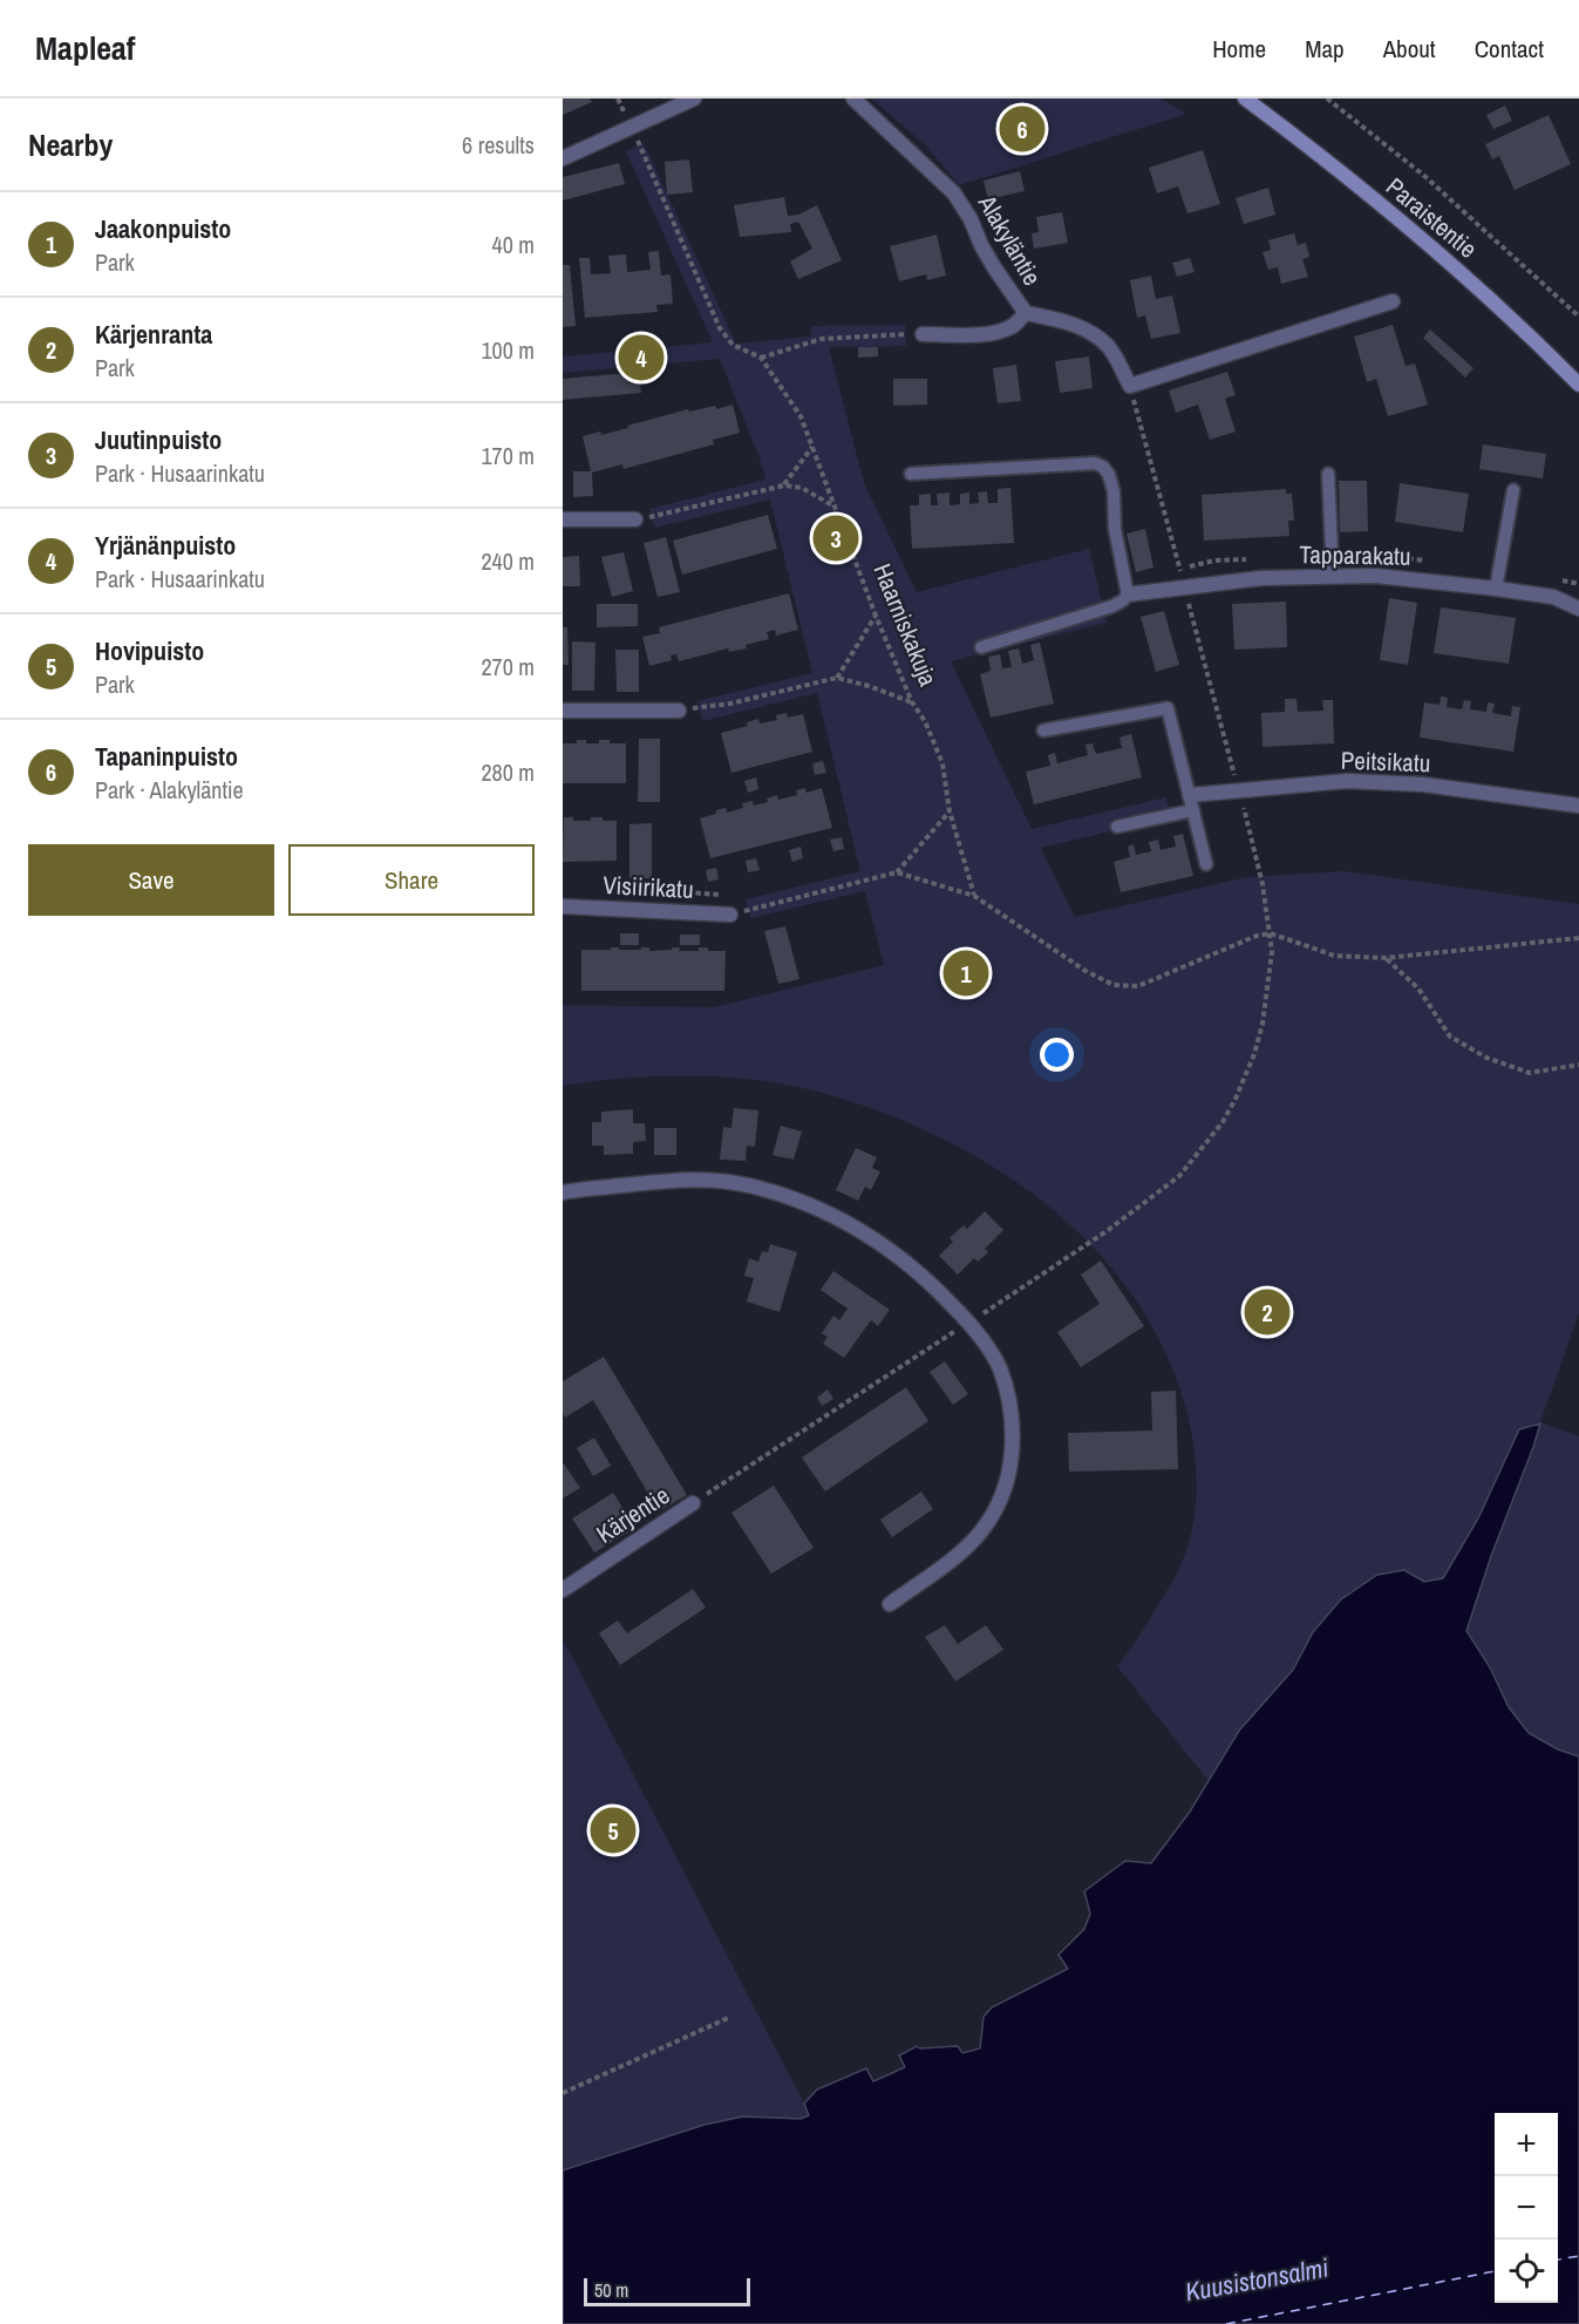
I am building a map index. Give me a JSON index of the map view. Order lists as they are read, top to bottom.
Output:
{
  "streets": {
    "main road": ["Paraistentie"],
    "street": [
      "Alakyläntie",
      "Tapparakatu",
      "Peitsikatu",
      "Visiirikatu",
      "Kärjentie"
    ],
    "path": ["Haarniskakuja"]
  },
  "water": ["Kuusistonsalmi"],
  "scale_bar": "50 m",
  "page": {
    "header": "Mapleaf",
    "nav": [
      "Home",
      "Map",
      "About",
      "Contact"
    ],
    "heading": ["Nearby", "6 results"],
    "pins": [
      "6",
      "4",
      "3",
      "1",
      "2",
      "5"
    ],
    "list": [
      {
        "mark": "1",
        "name": "Jaakonpuisto",
        "note": "Park",
        "value": "40 m"
      },
      {
        "mark": "2",
        "name": "Kärjenranta",
        "note": "Park",
        "value": "100 m"
      },
      {
        "mark": "3",
        "name": "Juutinpuisto",
        "note": "Park · Husaarinkatu",
        "value": "170 m"
      },
      {
        "mark": "4",
        "name": "Yrjänänpuisto",
        "note": "Park · Husaarinkatu",
        "value": "240 m"
      },
      {
        "mark": "5",
        "name": "Hovipuisto",
        "note": "Park",
        "value": "270 m"
      },
      {
        "mark": "6",
        "name": "Tapaninpuisto",
        "note": "Park · Alakyläntie",
        "value": "280 m"
      }
    ],
    "buttons": ["Save", "Share"],
    "map_buttons": ["+", "−"],
    "scale": "50 m"
  }
}
